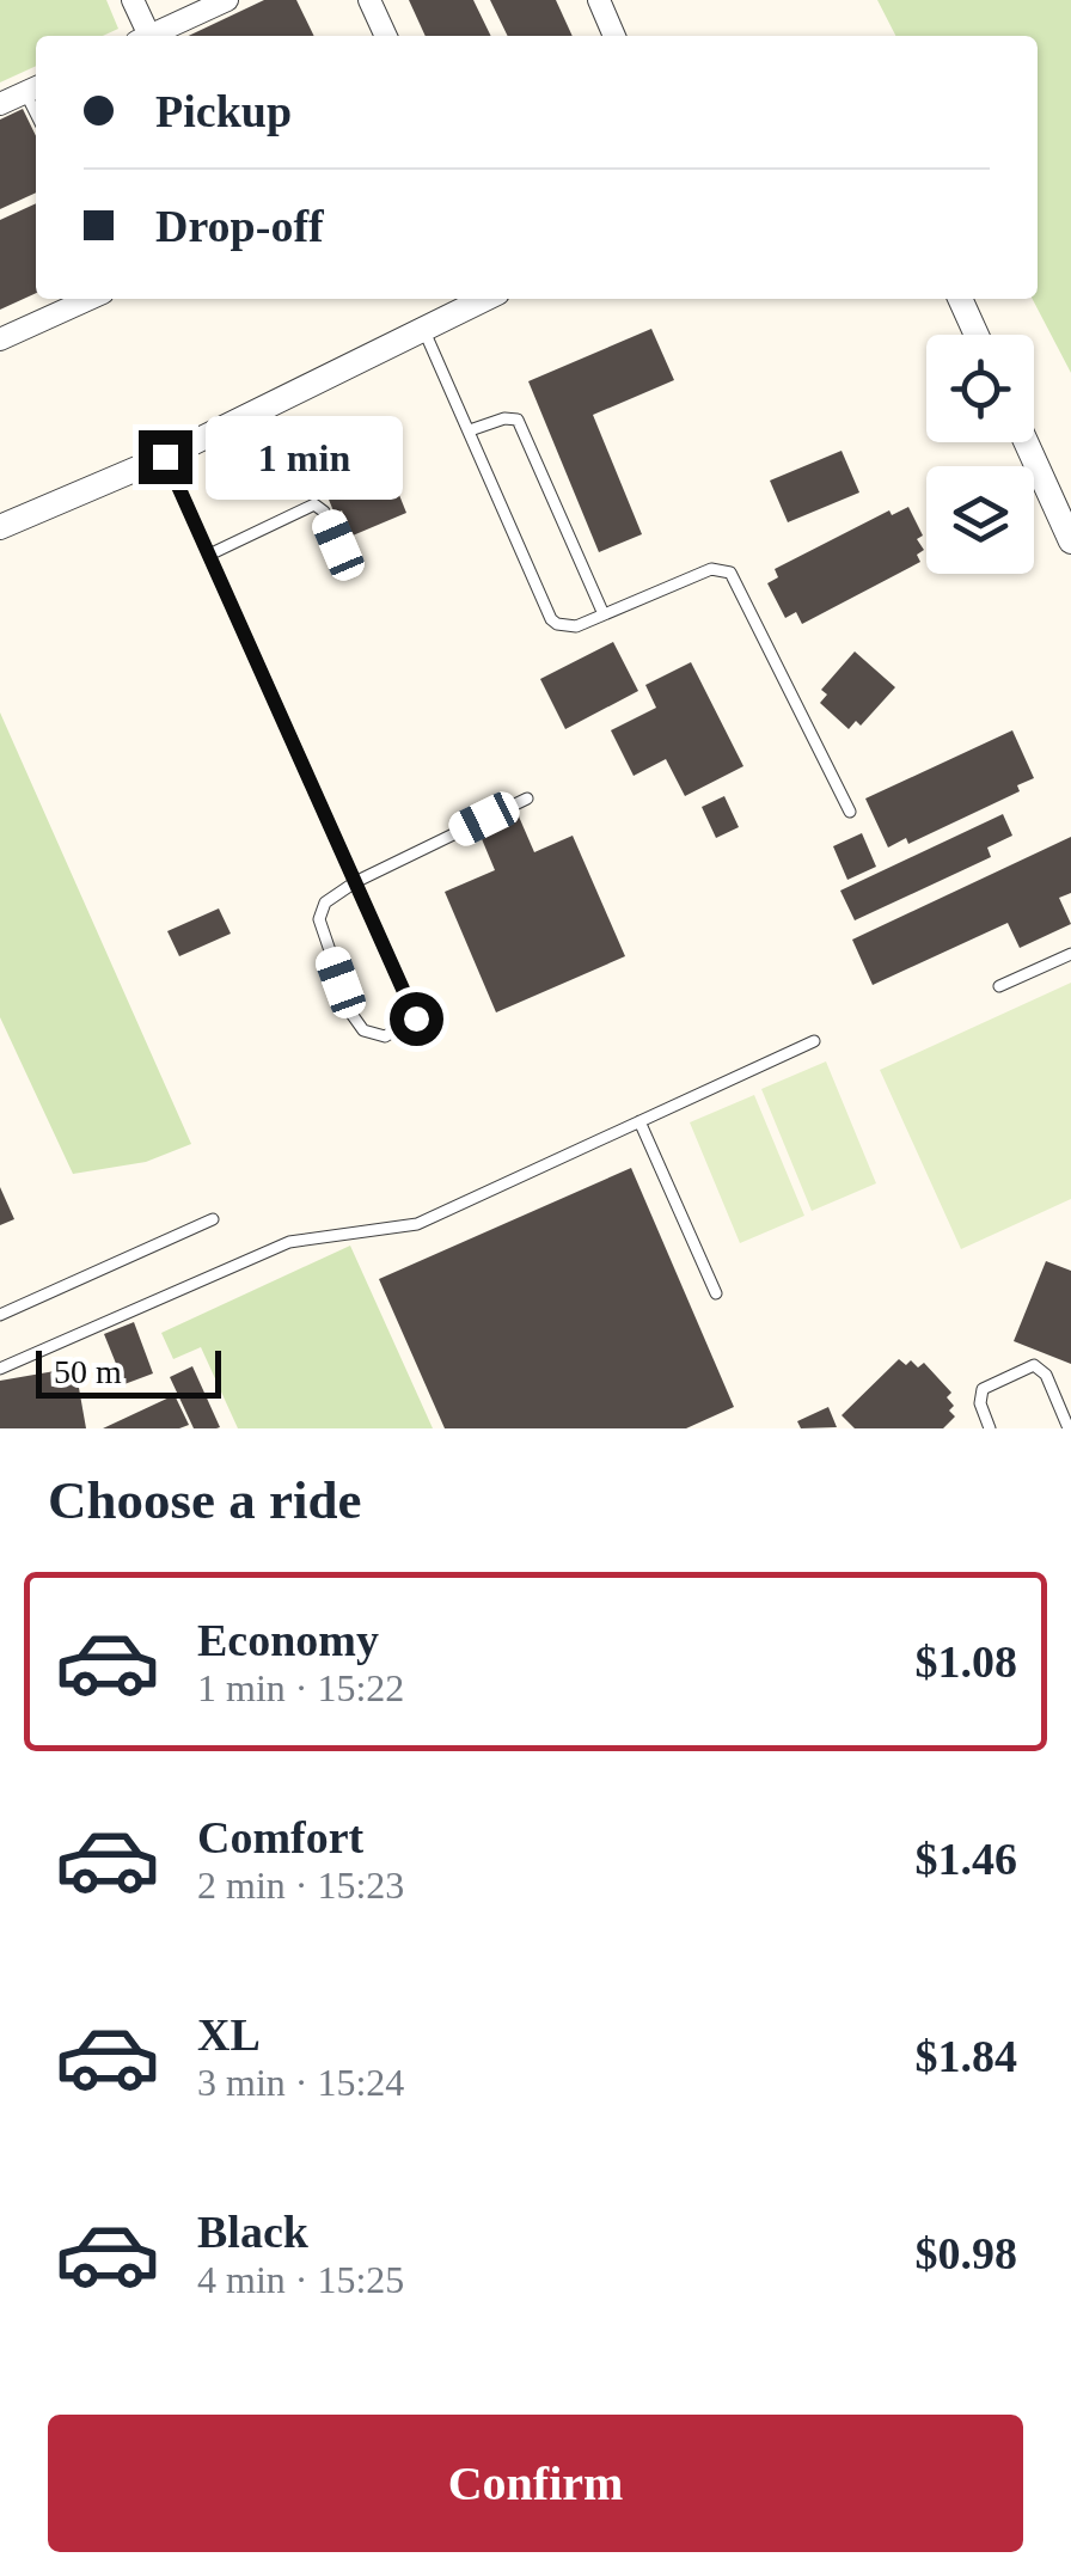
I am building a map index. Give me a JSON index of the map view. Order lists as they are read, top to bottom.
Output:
{
  "scale_bar": "50 m",
  "page": {
    "banner": ["Pickup", "Drop-off"],
    "bubble": "1 min",
    "scale": "50 m",
    "heading": "Choose a ride",
    "list": [
      {
        "name": "Economy",
        "note": "1 min · 15:22",
        "value": "$1.08"
      },
      {
        "name": "Comfort",
        "note": "2 min · 15:23",
        "value": "$1.46"
      },
      {
        "name": "XL",
        "note": "3 min · 15:24",
        "value": "$1.84"
      },
      {
        "name": "Black",
        "note": "4 min · 15:25",
        "value": "$0.98"
      }
    ],
    "buttons": "Confirm"
  }
}
